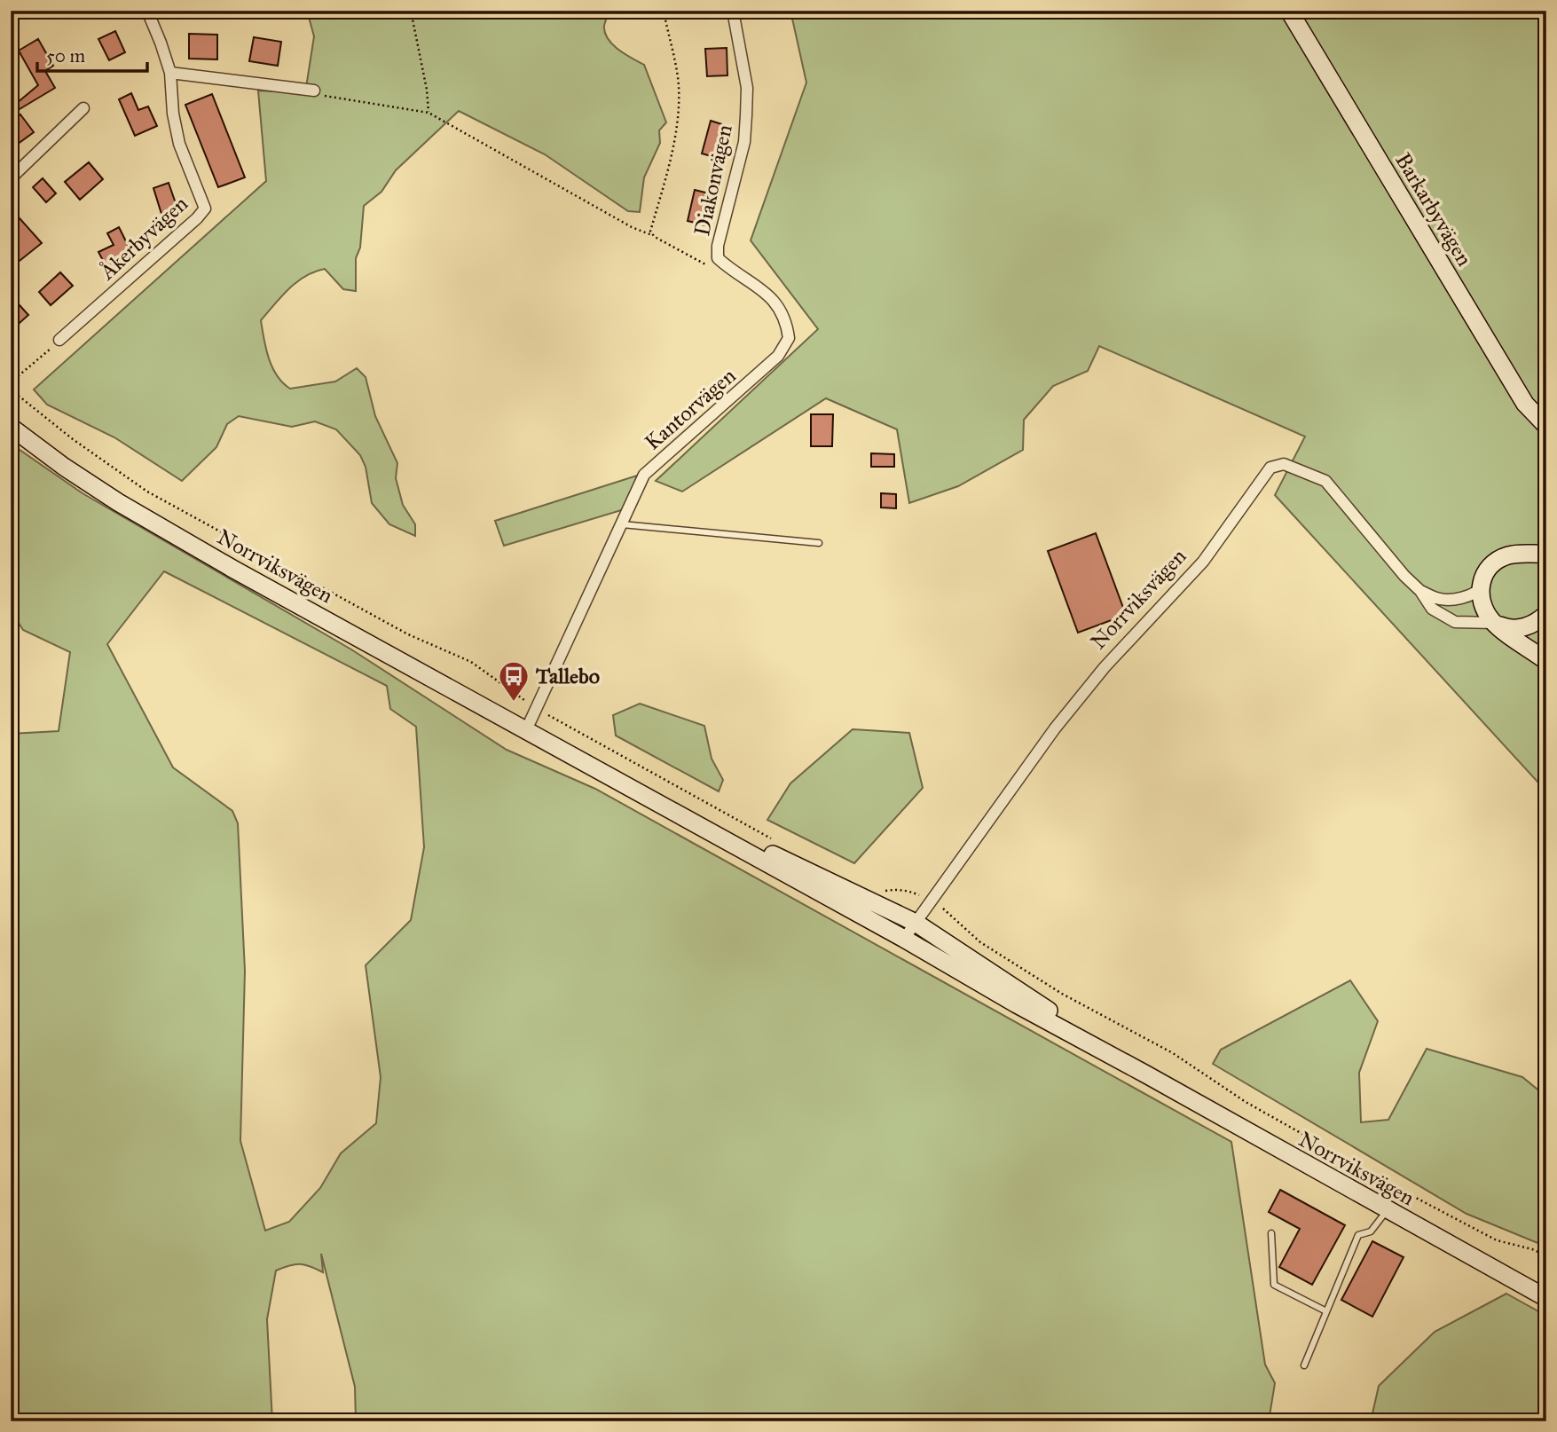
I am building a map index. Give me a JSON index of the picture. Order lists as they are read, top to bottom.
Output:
{
  "streets": {
    "street": [
      "Diakonvägen",
      "Barkarbyvägen",
      "Åkerbyvägen",
      "Kantorvägen",
      "Norrviksvägen"
    ]
  },
  "crossings": [
    ["Diakonvägen", "Kantorvägen"]
  ],
  "places": {
    "bus stop": ["Tallebo"]
  },
  "scale_bar": "50 m"
}
